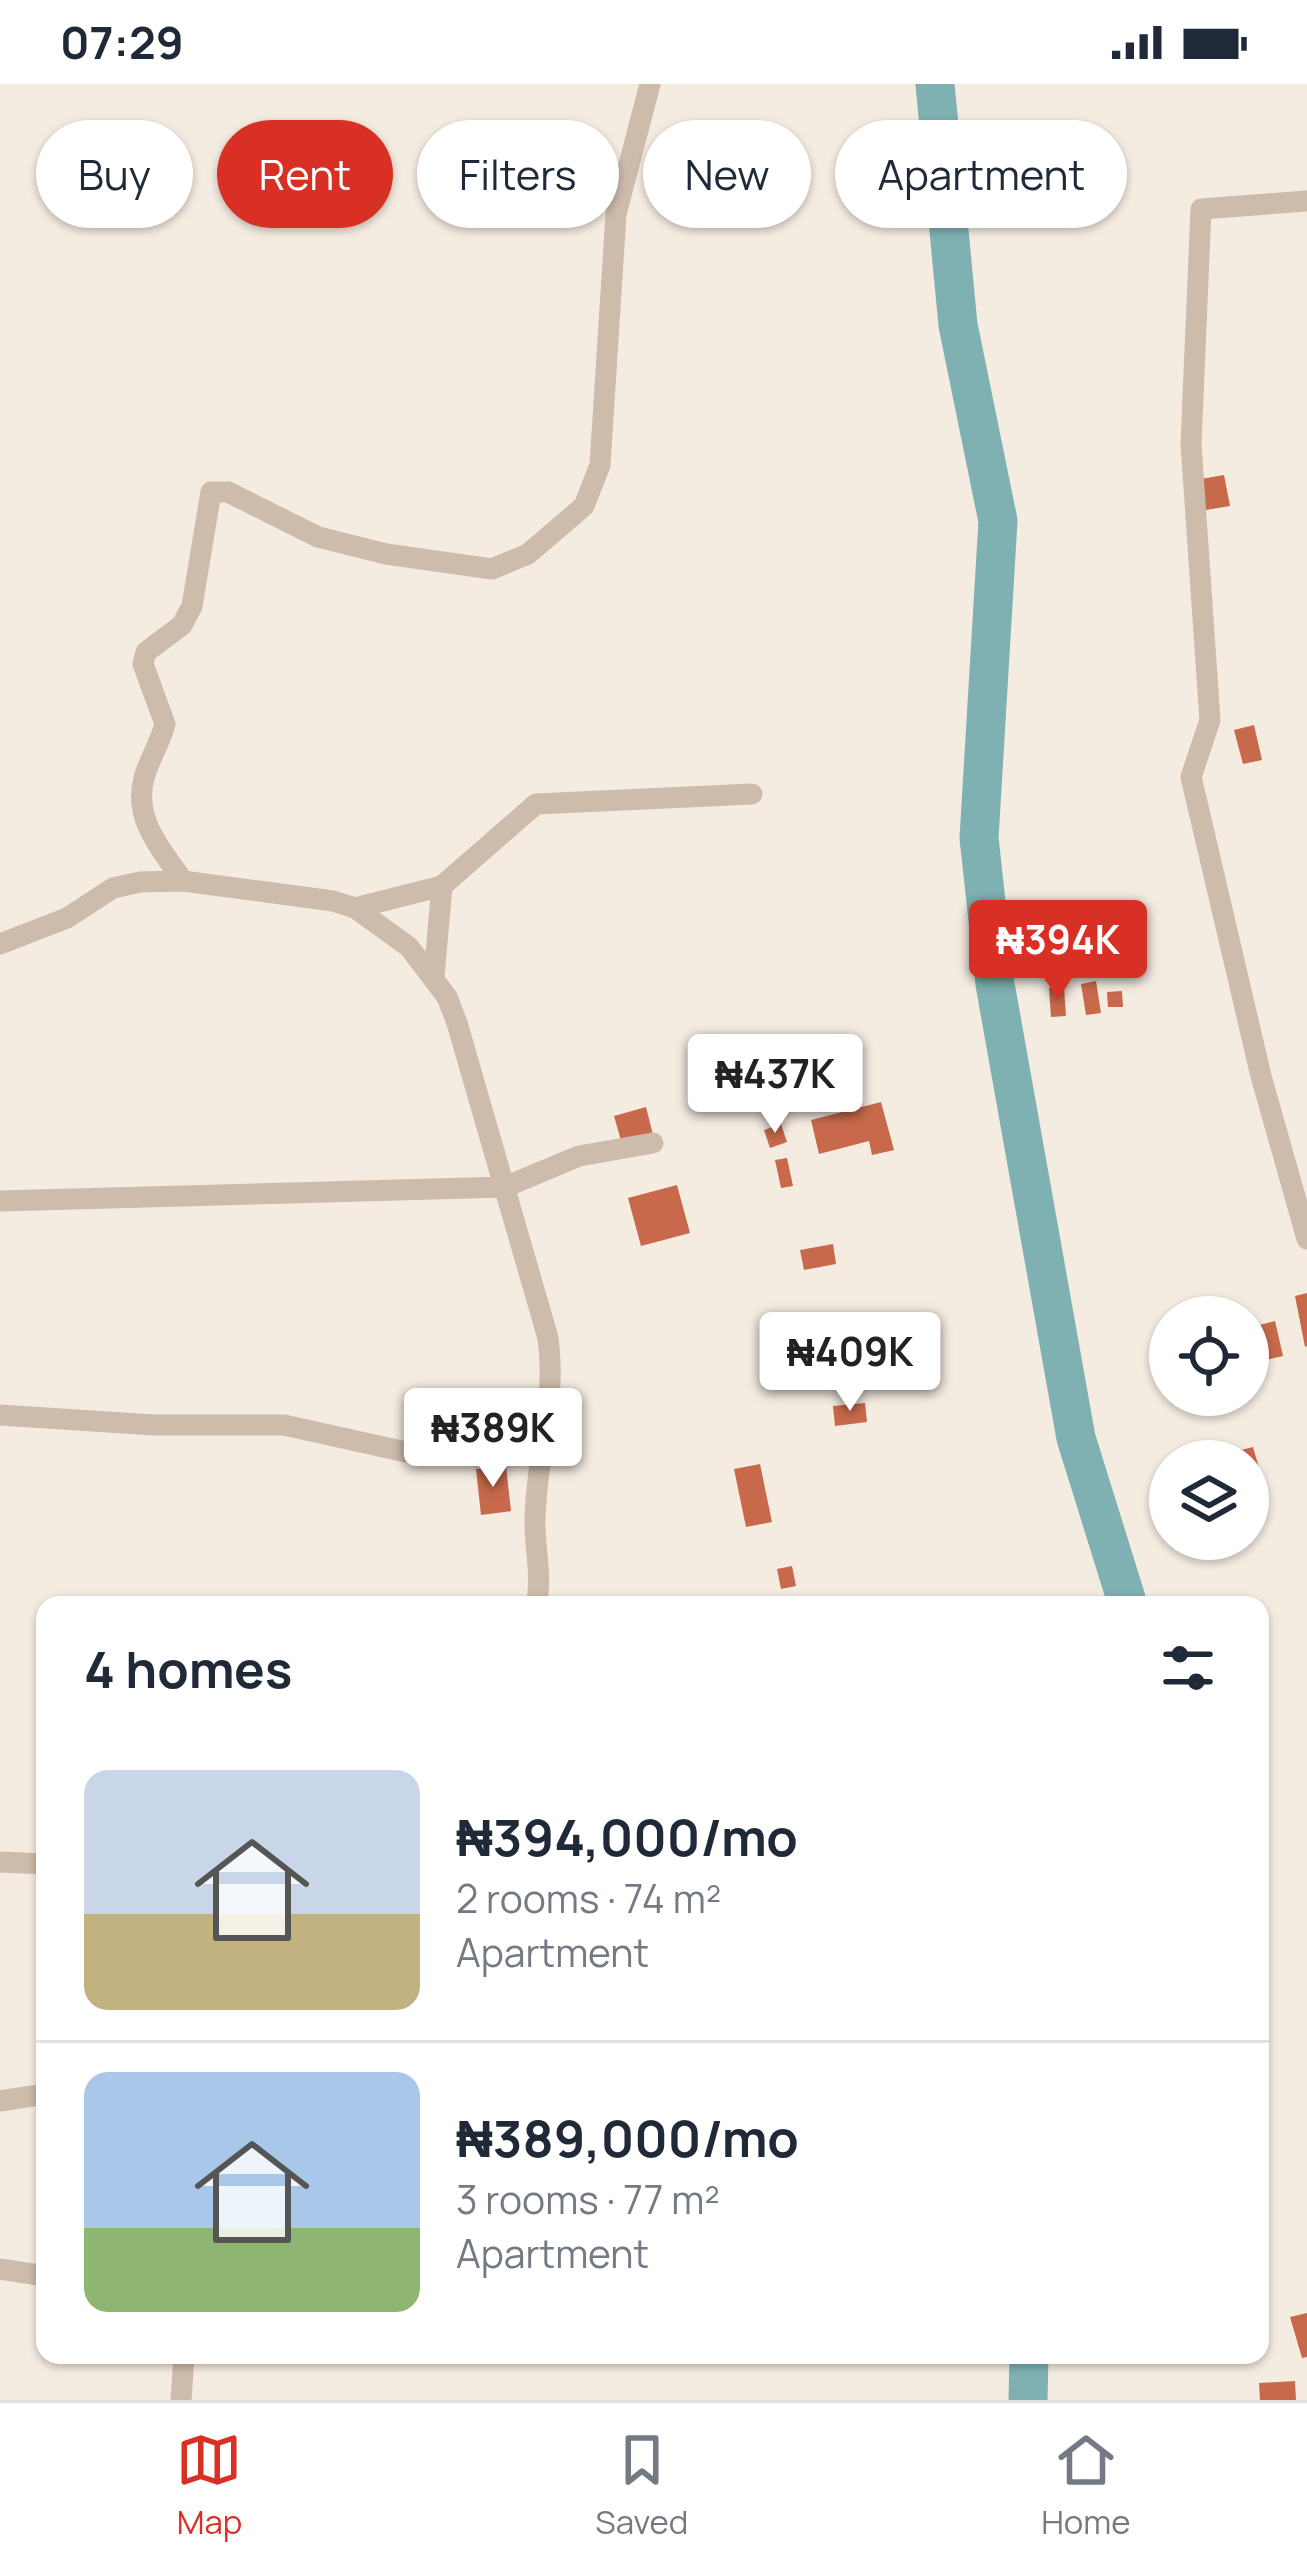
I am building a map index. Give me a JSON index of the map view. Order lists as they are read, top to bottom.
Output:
{
  "page": {
    "status": "07:29",
    "chip": [
      "Buy",
      "Rent",
      "Filters",
      "New",
      "Apartment"
    ],
    "price": [
      "₦394K",
      "₦437K",
      "₦409K",
      "₦389K"
    ],
    "heading": "4 homes",
    "list": [
      {
        "name": "₦394,000/mo",
        "note": "2 rooms · 74 m² · Apartment"
      },
      {
        "name": "₦389,000/mo",
        "note": "3 rooms · 77 m² · Apartment"
      }
    ],
    "tabs": ["Map", "Saved", "Home"]
  }
}
